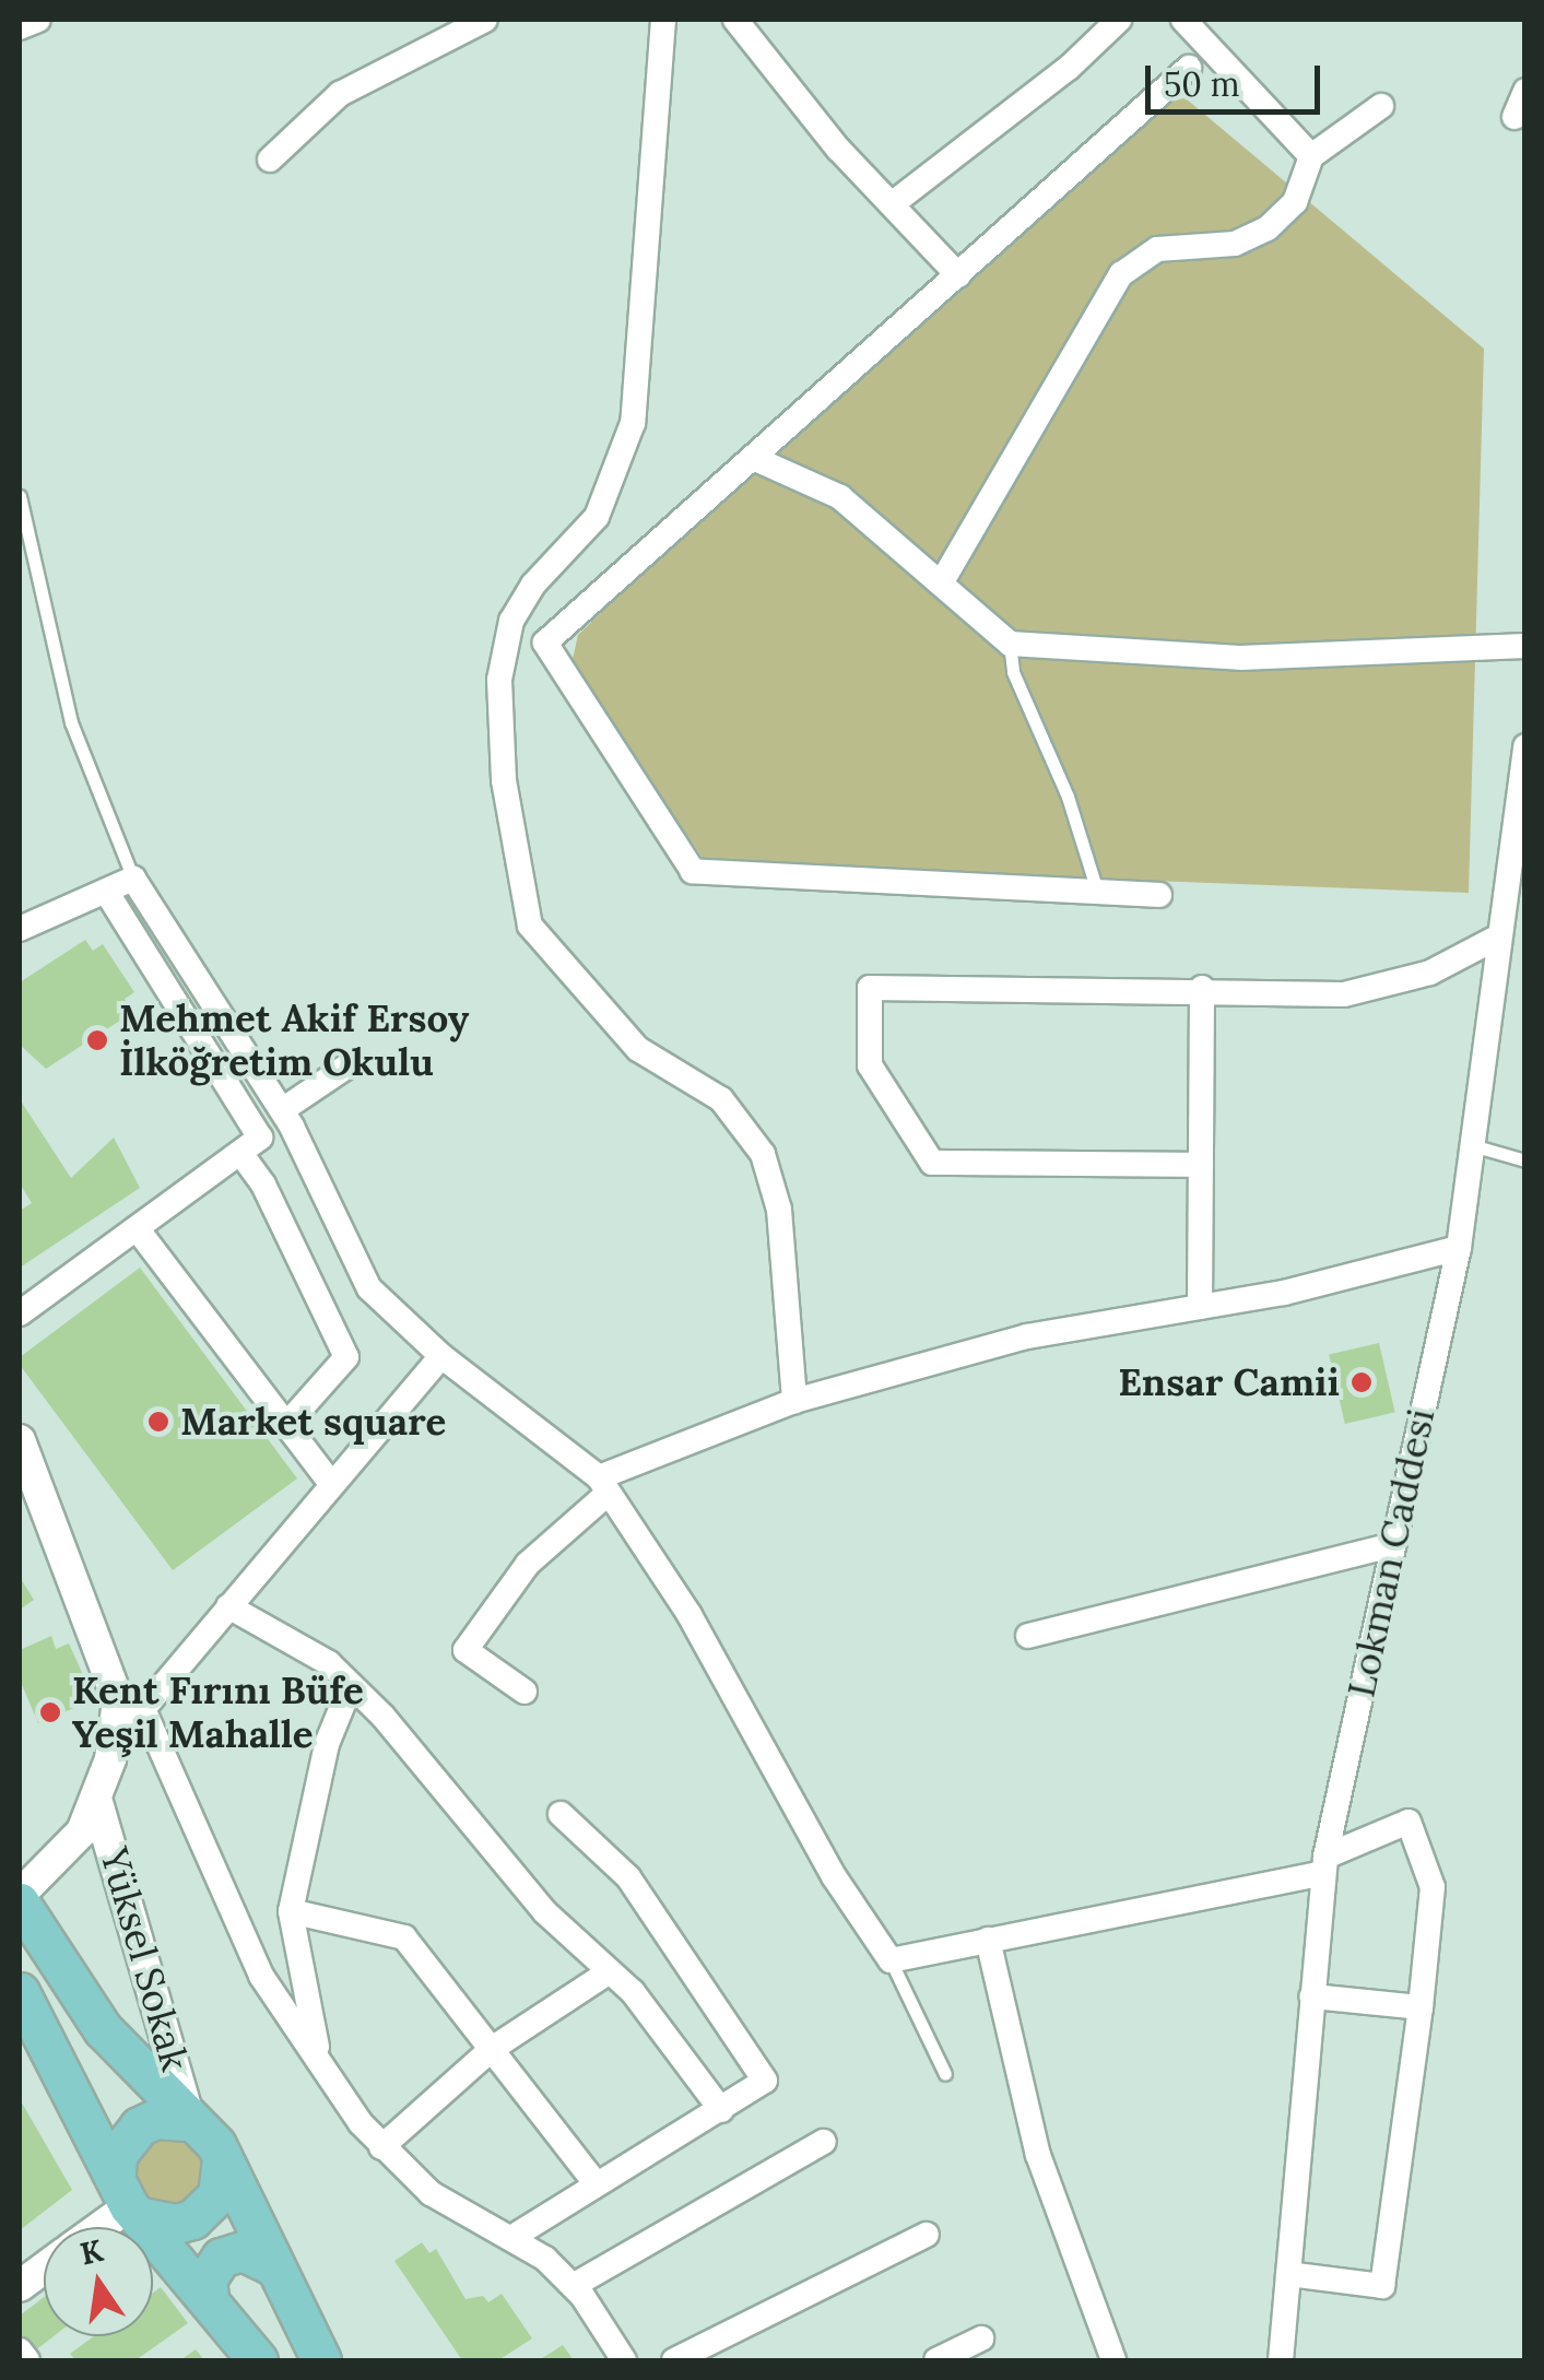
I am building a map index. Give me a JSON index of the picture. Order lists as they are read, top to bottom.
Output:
{
  "streets": {
    "street": ["Lokman Caddesi", "Yüksel Sokak"]
  },
  "places": [
    "Mehmet Akif Ersoy İlköğretim Okulu",
    "Ensar Camii",
    "Market square",
    "Kent Fırını Büfe Yeşil Mahalle"
  ],
  "scale_bar": "50 m",
  "north": "top"
}
